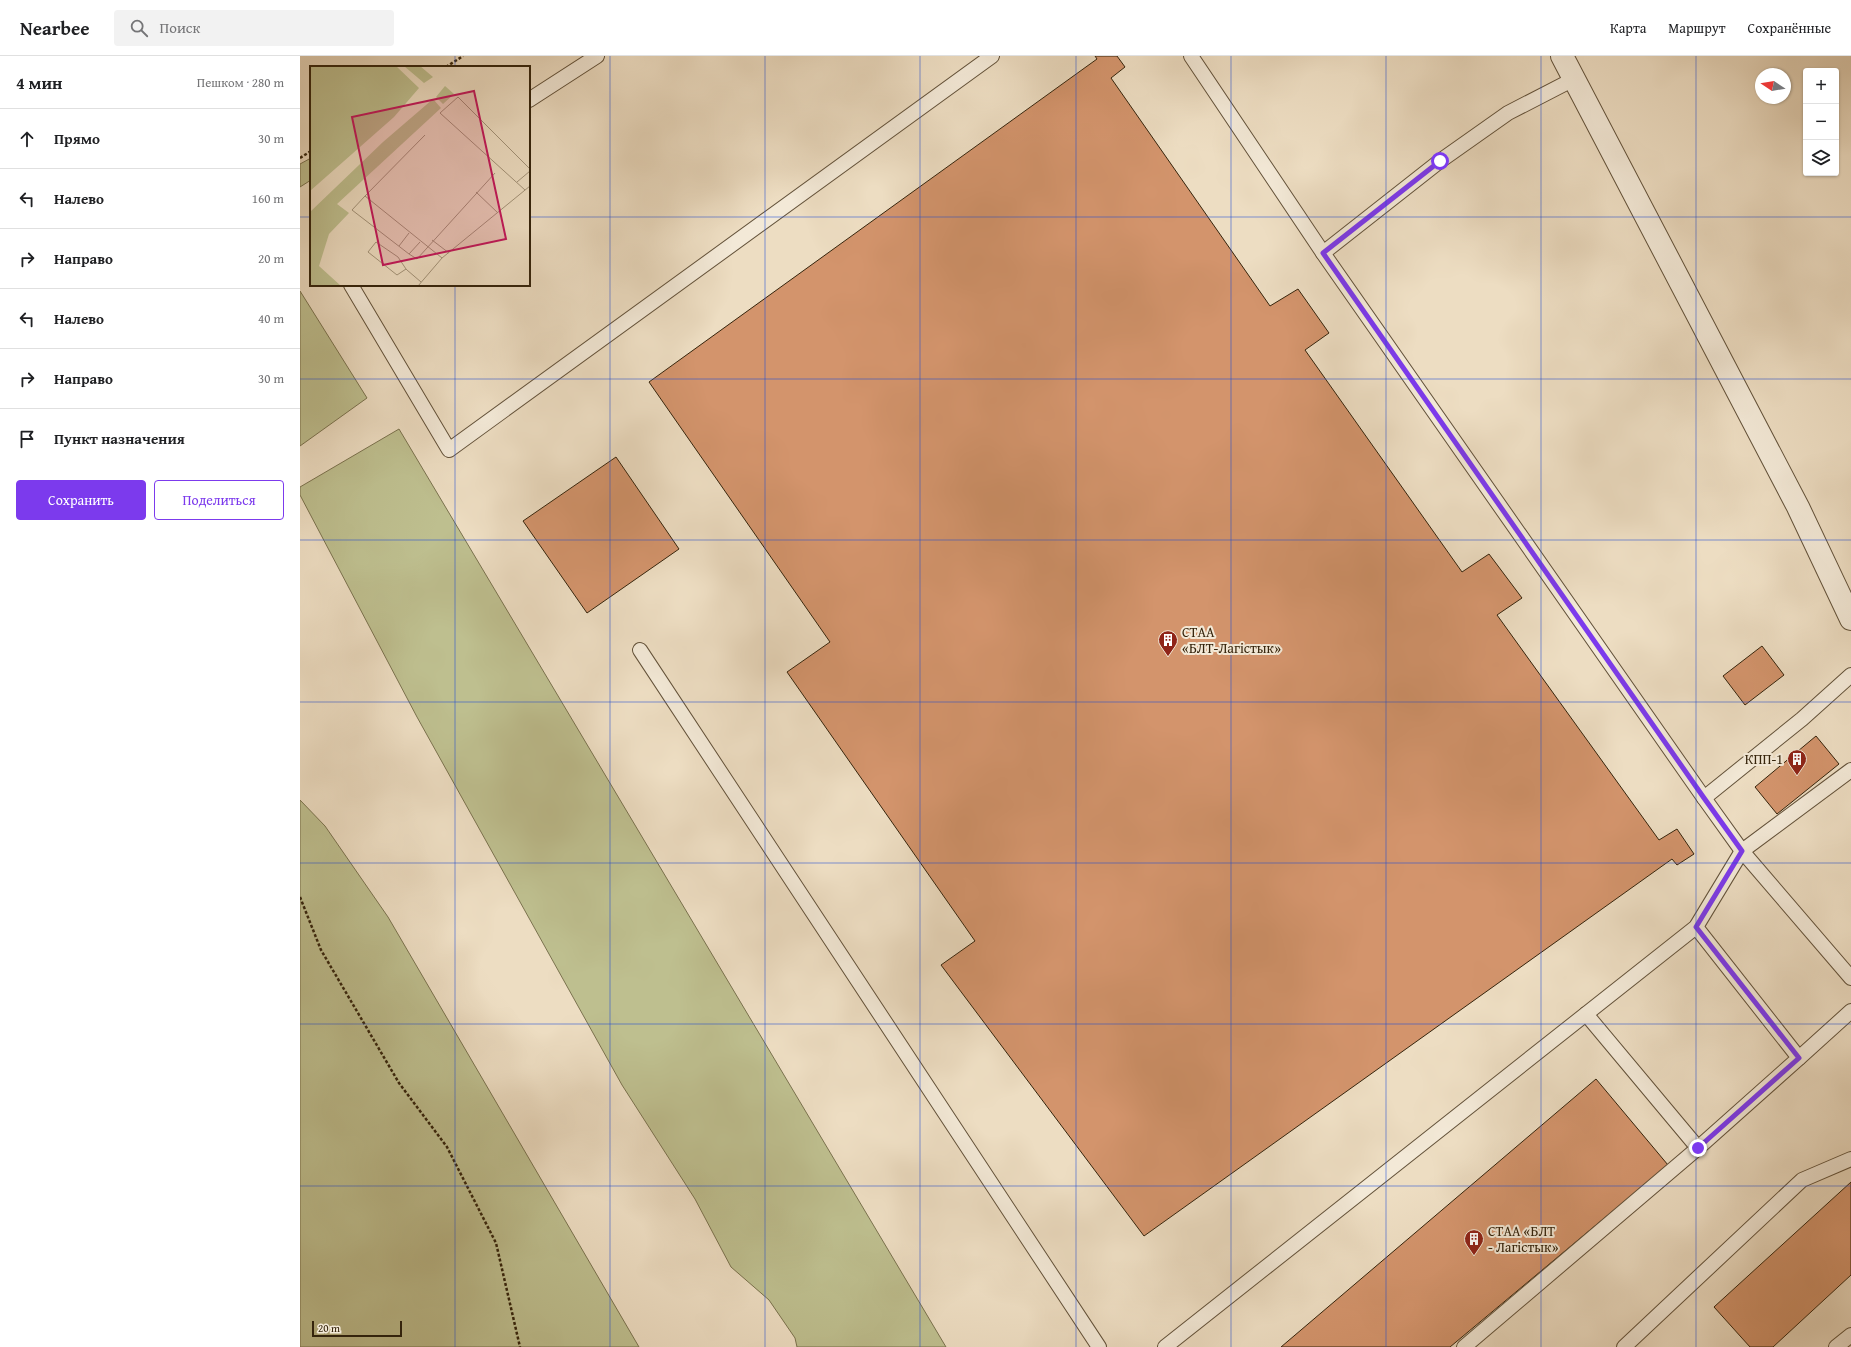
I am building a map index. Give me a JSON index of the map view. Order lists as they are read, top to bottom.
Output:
{
  "places": {
    "building": ["СТАА «БЛТ-Лагістык»", "КПП-1", "СТАА «БЛТ - Лагістык»"]
  },
  "scale_bar": "20 m",
  "north": "left",
  "page": {
    "header": "Nearbee",
    "search": "Поиск",
    "nav": ["Карта", "Маршрут", "Сохранённые"],
    "heading": ["4 мин", "Пешком · 280 m"],
    "map_buttons": ["+", "−"],
    "list": [
      ["Прямо", "30 m"],
      ["Налево", "160 m"],
      ["Направо", "20 m"],
      ["Налево", "40 m"],
      ["Направо", "30 m"],
      "Пункт назначения"
    ],
    "buttons": ["Сохранить", "Поделиться"],
    "scale": "20 m"
  }
}
